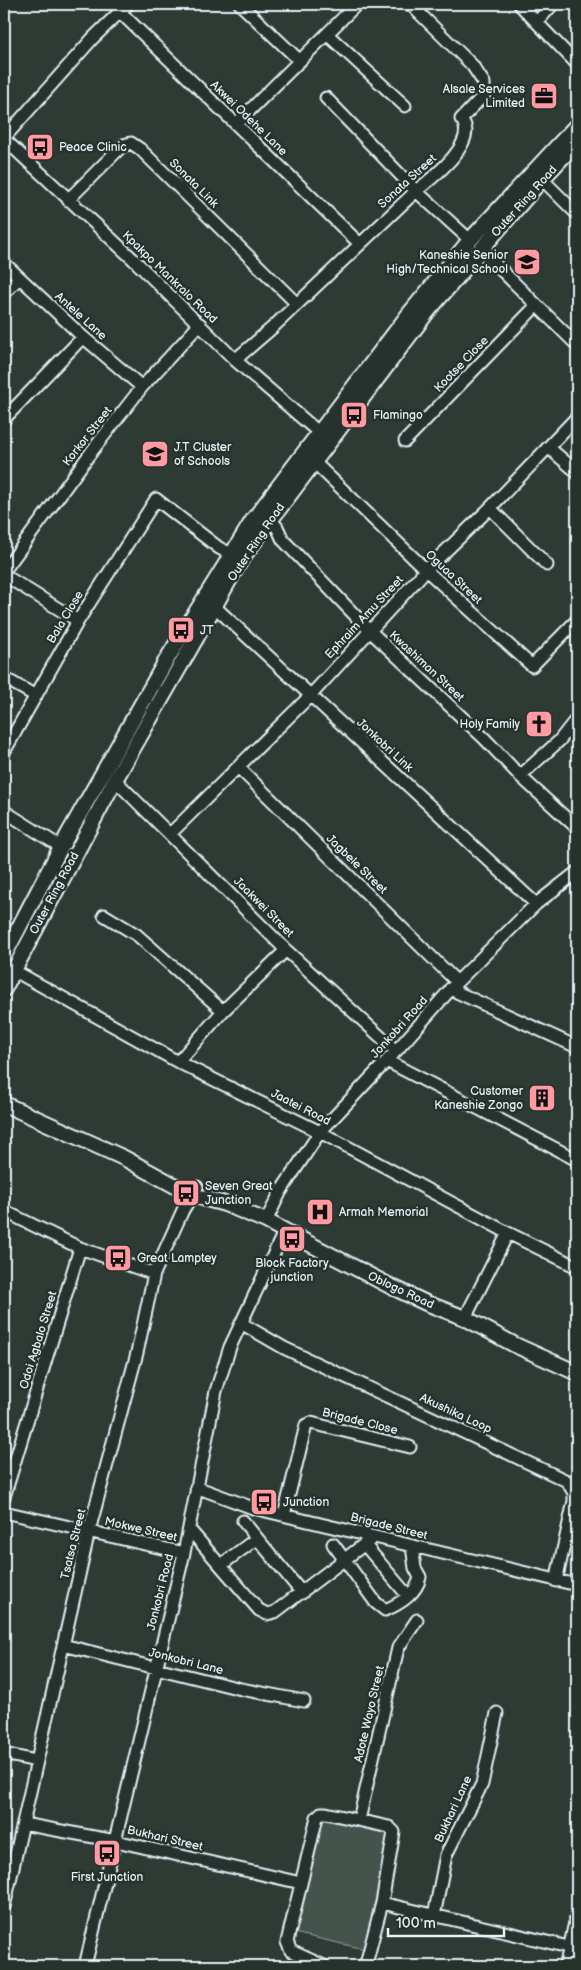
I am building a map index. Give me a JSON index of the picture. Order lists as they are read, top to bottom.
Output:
{
  "streets": {
    "main road": ["Outer Ring Road", "Oblogo Road"],
    "street": [
      "Akwei Odehe Lane",
      "Sonata Street",
      "Sonata Link",
      "Kpakpo Mankralo Road",
      "Antele Lane",
      "Kootse Close",
      "Korkor Street",
      "Oguaa Street",
      "Bala Close",
      "Ephraim Amu Street",
      "Kwashiman Street",
      "Jonkobri Link",
      "Jagbele Street",
      "Jaakwei Street",
      "Jonkobri Road",
      "Jaatei Road",
      "Odoi Agbalo Street",
      "Akushika Loop",
      "Brigade Close",
      "Brigade Street",
      "Mokwe Street",
      "Tsatsa Street",
      "Jonkobri Lane",
      "Adote Wayo Street",
      "Bukhari Lane",
      "Bukhari Street"
    ]
  },
  "crossings": [
    ["Akwei Odehe Lane", "Sonata Street"],
    ["Sonata Street", "Sonata Link"],
    ["Sonata Street", "Kpakpo Mankralo Road"],
    ["Sonata Link", "Kpakpo Mankralo Road"],
    ["Outer Ring Road", "Kpakpo Mankralo Road"],
    ["Outer Ring Road", "Oguaa Street"],
    ["Outer Ring Road", "Bala Close"],
    ["Outer Ring Road", "Kwashiman Street"],
    ["Outer Ring Road", "Jonkobri Link"],
    ["Outer Ring Road", "Jaakwei Street"],
    ["Outer Ring Road", "Jaatei Road"],
    ["Kpakpo Mankralo Road", "Korkor Street"],
    ["Antele Lane", "Korkor Street"],
    ["Oguaa Street", "Ephraim Amu Street"],
    ["Ephraim Amu Street", "Kwashiman Street"],
    ["Ephraim Amu Street", "Jonkobri Link"],
    ["Ephraim Amu Street", "Jagbele Street"],
    ["Ephraim Amu Street", "Jaakwei Street"],
    ["Jonkobri Link", "Jonkobri Road"],
    ["Jagbele Street", "Jonkobri Road"],
    ["Jaakwei Street", "Jonkobri Road"],
    ["Jonkobri Road", "Jaatei Road"],
    ["Jonkobri Road", "Oblogo Road"],
    ["Jonkobri Road", "Akushika Loop"],
    ["Jonkobri Road", "Brigade Street"],
    ["Jonkobri Road", "Mokwe Street"],
    ["Jonkobri Road", "Jonkobri Lane"],
    ["Jonkobri Road", "Bukhari Street"],
    ["Oblogo Road", "Tsatsa Street"],
    ["Akushika Loop", "Brigade Street"],
    ["Brigade Close", "Brigade Street"],
    ["Mokwe Street", "Tsatsa Street"],
    ["Tsatsa Street", "Jonkobri Lane"],
    ["Tsatsa Street", "Bukhari Street"]
  ],
  "places": {
    "office": ["Alsale Services Limited"],
    "bus stop": [
      "Peace Clinic",
      "Flamingo",
      "JT",
      "Seven Great Junction",
      "Block Factory junction",
      "Great Lamptey",
      "Junction",
      "First Junction"
    ],
    "school or university": ["Kaneshie Senior High/Technical School", "J.T Cluster of Schools"],
    "church": ["Holy Family"],
    "building": ["Customer Kaneshie Zongo"],
    "hospital": ["Armah Memorial"]
  },
  "scale_bar": "100 m"
}
